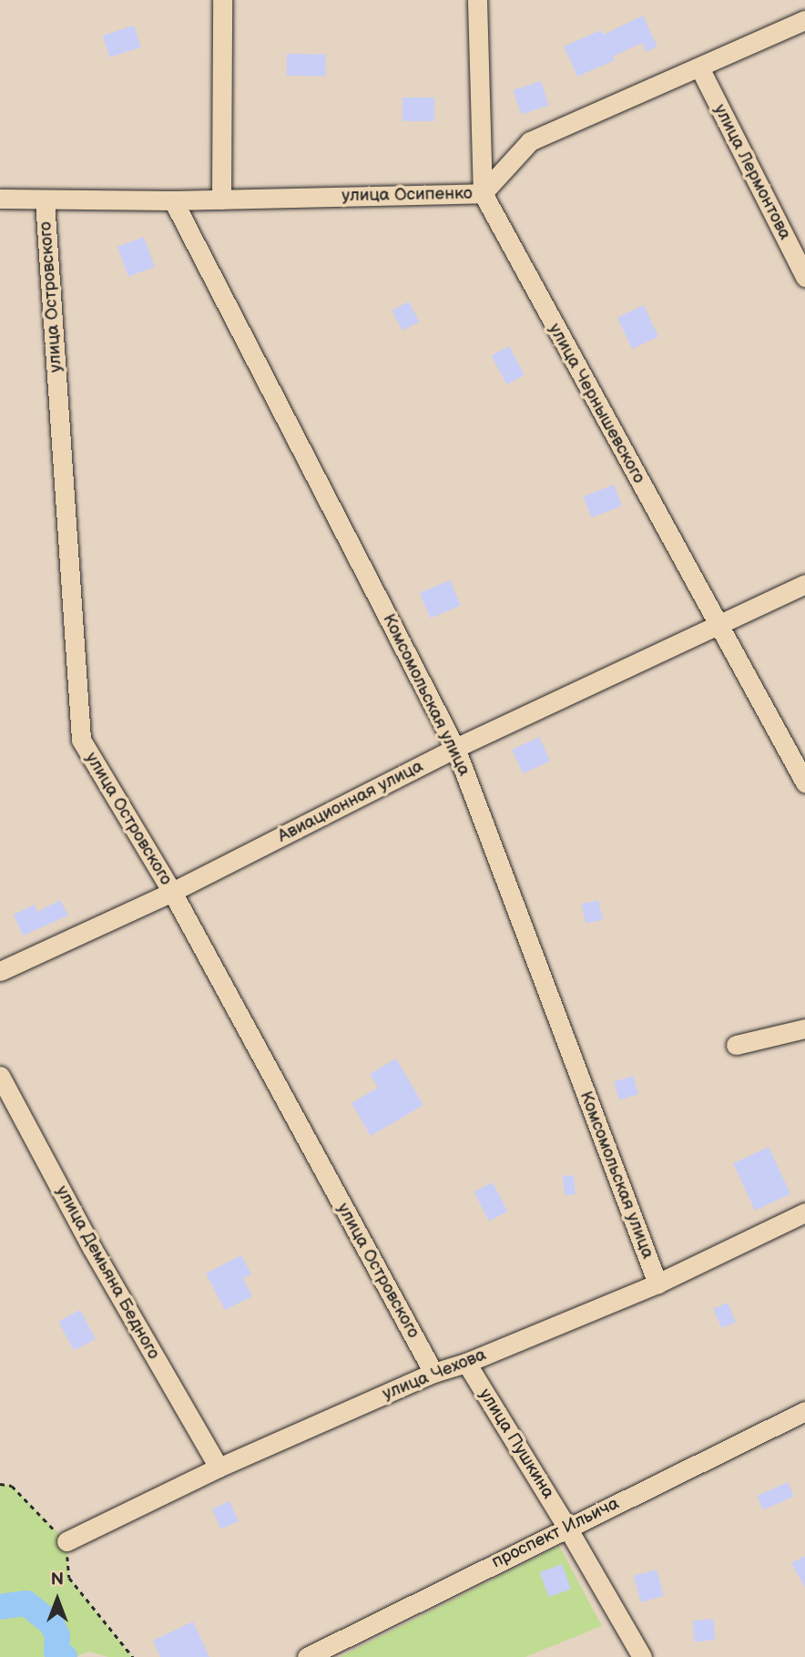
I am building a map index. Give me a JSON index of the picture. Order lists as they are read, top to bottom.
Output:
{
  "streets": {
    "street": [
      "улица Лермонтова",
      "улица Осипенко",
      "улица Островского",
      "улица Чернышевского",
      "Комсомольская улица",
      "Авиационная улица",
      "улица Демьяна Бедного",
      "улица Чехова",
      "улица Пушкина",
      "проспект Ильича"
    ]
  },
  "crossings": [
    ["улица Лермонтова", "улица Осипенко"],
    ["улица Осипенко", "улица Островского"],
    ["улица Осипенко", "улица Чернышевского"],
    ["улица Осипенко", "Комсомольская улица"],
    ["улица Островского", "Авиационная улица"],
    ["улица Островского", "улица Чехова"],
    ["улица Чернышевского", "Авиационная улица"],
    ["Комсомольская улица", "Авиационная улица"],
    ["Комсомольская улица", "улица Чехова"],
    ["улица Демьяна Бедного", "улица Чехова"],
    ["улица Чехова", "улица Пушкина"],
    ["улица Пушкина", "проспект Ильича"]
  ],
  "north": "top"
}
